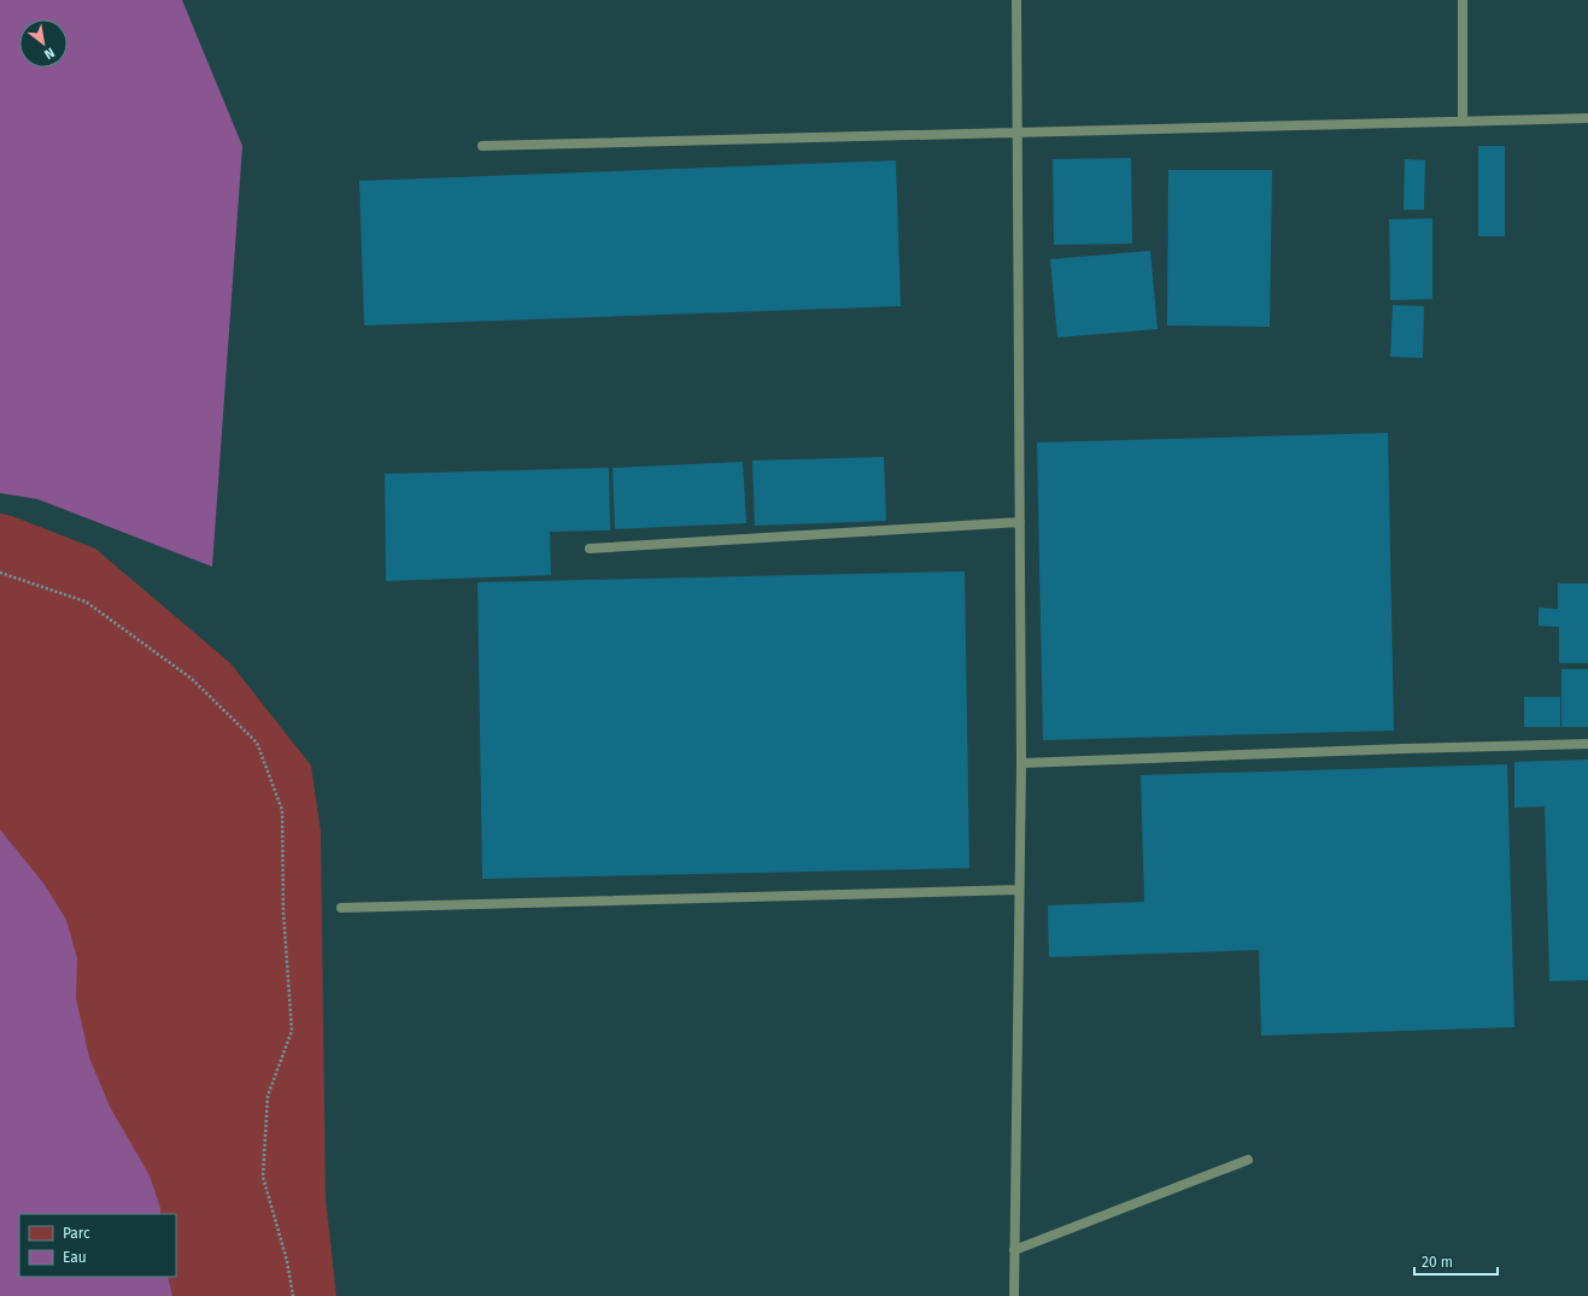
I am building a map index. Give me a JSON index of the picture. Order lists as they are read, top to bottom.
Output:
{
  "legend": ["Parc", "Eau"],
  "scale_bar": "20 m",
  "north": "bottom right"
}
